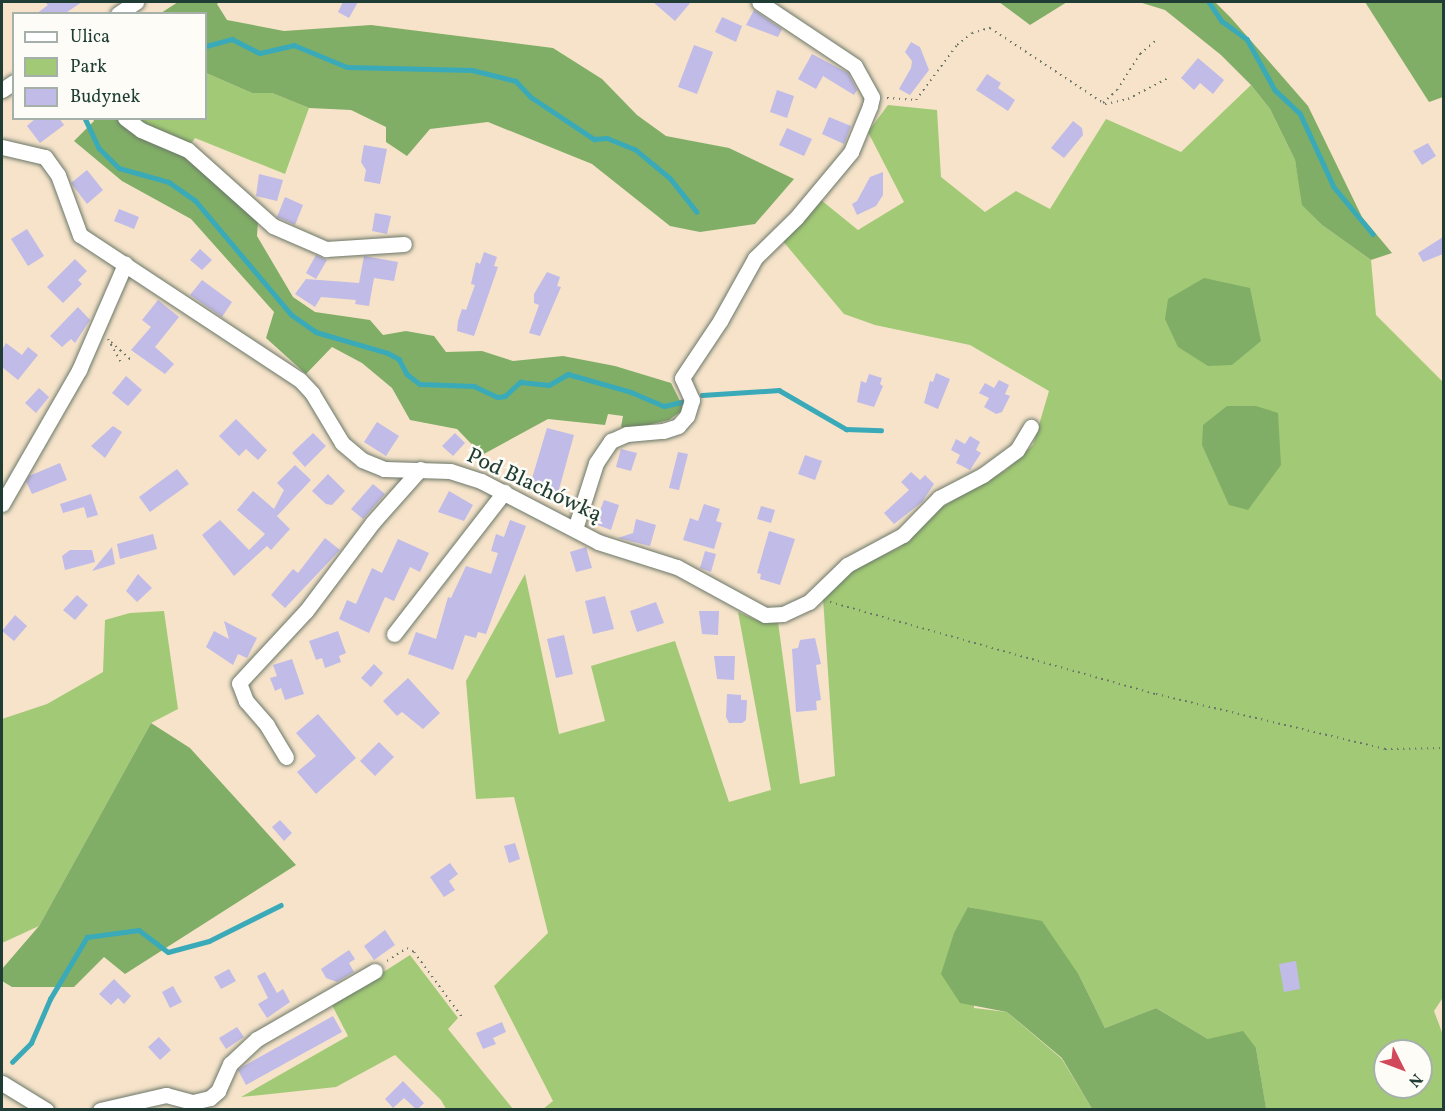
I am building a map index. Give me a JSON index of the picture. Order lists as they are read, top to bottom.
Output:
{
  "streets": {
    "street": ["Pod Blachówką"]
  },
  "legend": ["Ulica", "Park", "Budynek"],
  "north": "bottom right"
}
